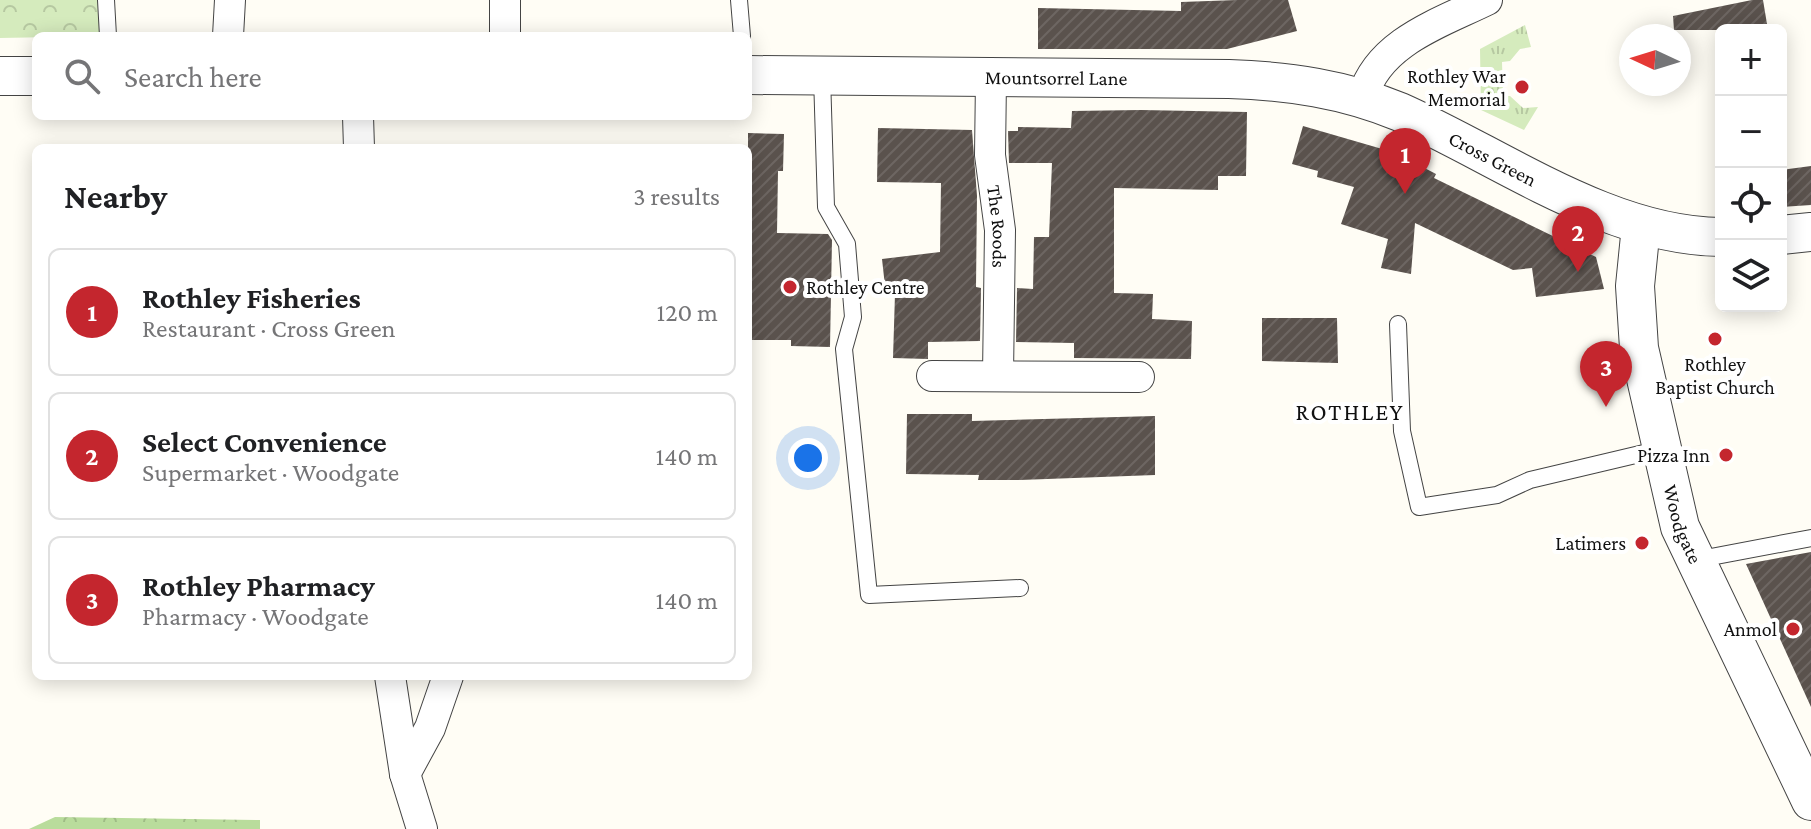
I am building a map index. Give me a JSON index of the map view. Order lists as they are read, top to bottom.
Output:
{
  "streets": {
    "street": [
      "Mountsorrel Lane",
      "Cross Green",
      "The Roods",
      "Woodgate"
    ]
  },
  "crossings": [
    ["Mountsorrel Lane", "Cross Green"],
    ["Mountsorrel Lane", "The Roods"],
    ["Cross Green", "Woodgate"]
  ],
  "districts": ["ROTHLEY"],
  "places": [
    "Rothley War Memorial",
    "Rothley Centre",
    "Rothley Baptist Church",
    "Pizza Inn",
    "Latimers",
    "Anmol"
  ],
  "north": "left",
  "page": {
    "map_buttons": ["+", "−"],
    "search": "Search here",
    "pins": ["1", "2", "3"],
    "heading": ["Nearby", "3 results"],
    "list": [
      {
        "mark": "1",
        "name": "Rothley Fisheries",
        "note": "Restaurant · Cross Green",
        "value": "120 m"
      },
      {
        "mark": "2",
        "name": "Select Convenience",
        "note": "Supermarket · Woodgate",
        "value": "140 m"
      },
      {
        "mark": "3",
        "name": "Rothley Pharmacy",
        "note": "Pharmacy · Woodgate",
        "value": "140 m"
      }
    ]
  }
}
